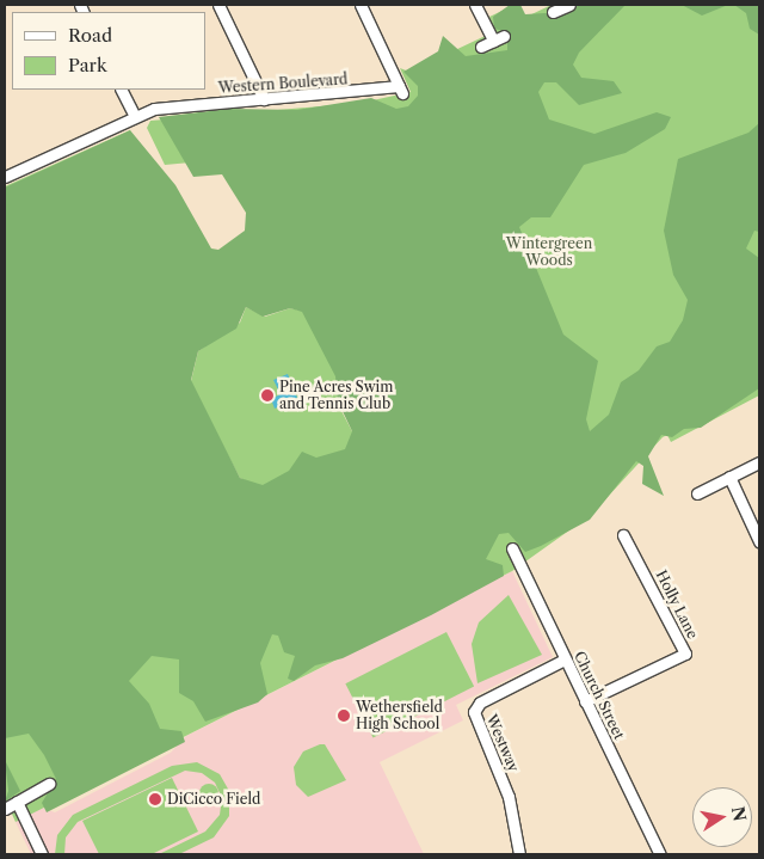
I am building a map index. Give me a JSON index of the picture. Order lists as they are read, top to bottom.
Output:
{
  "streets": {
    "street": [
      "Western Boulevard",
      "Holly Lane",
      "Church Street",
      "Westway"
    ]
  },
  "crossings": [
    ["Holly Lane", "Church Street"],
    ["Church Street", "Westway"]
  ],
  "parks": ["Wintergreen Woods"],
  "places": ["Pine Acres Swim and Tennis Club", "Wethersfield High School", "DiCicco Field"],
  "legend": ["Road", "Park"],
  "north": "right"
}
